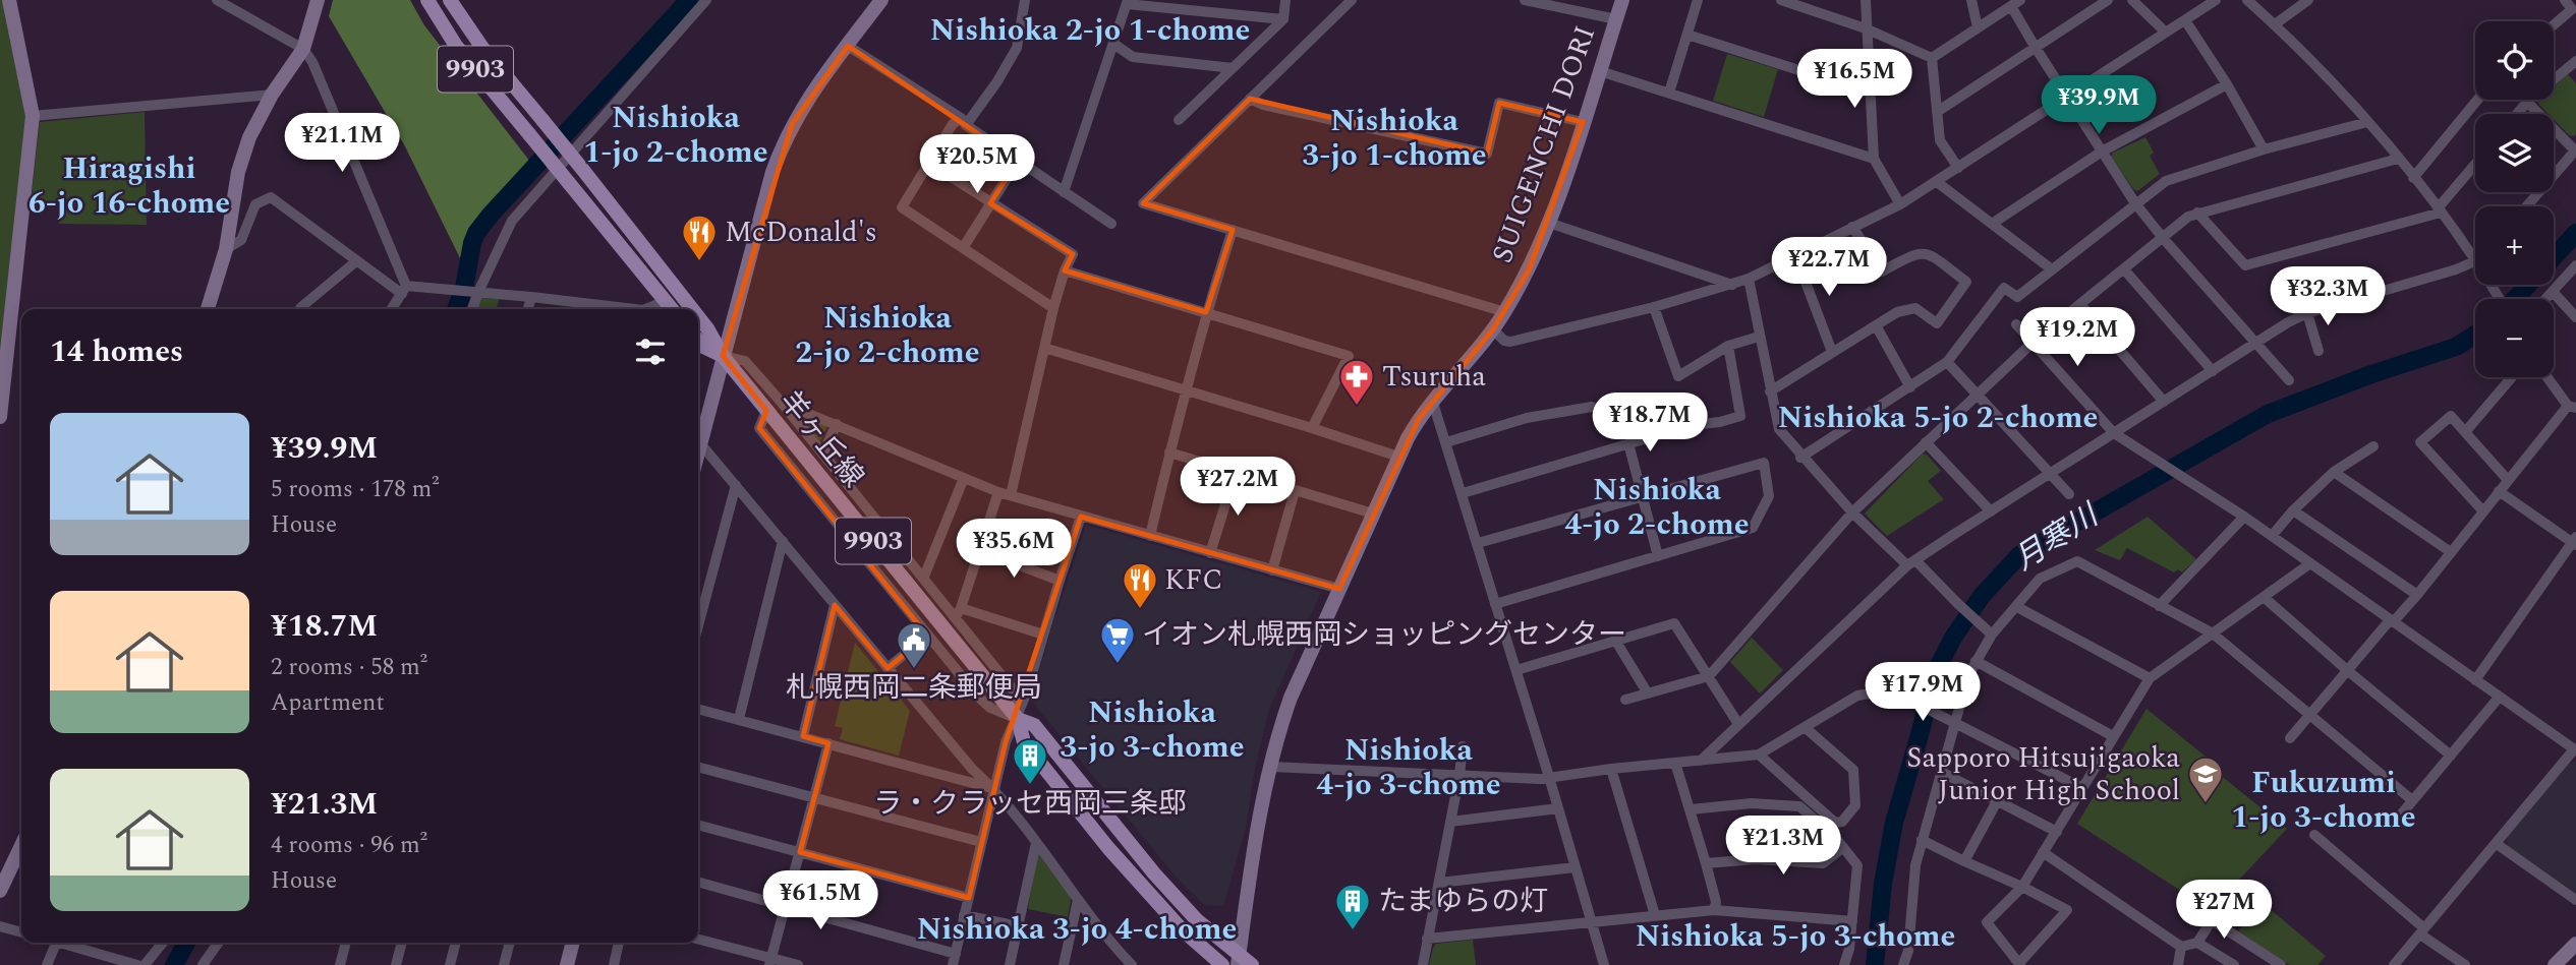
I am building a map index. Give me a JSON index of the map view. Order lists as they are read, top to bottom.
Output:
{
  "streets": {
    "main road": ["9903", "羊ヶ丘線"],
    "street": ["SUIGENCHI DORI"]
  },
  "crossings": [
    ["SUIGENCHI DORI", "羊ヶ丘線"]
  ],
  "districts": [
    "Nishioka 2-jo 1-chome",
    "Nishioka 1-jo 2-chome",
    "Nishioka 3-jo 1-chome",
    "Hiragishi 6-jo 16-chome",
    "Nishioka 2-jo 2-chome",
    "Nishioka 5-jo 2-chome",
    "Nishioka 4-jo 2-chome",
    "Nishioka 3-jo 3-chome",
    "Nishioka 4-jo 3-chome",
    "Fukuzumi 1-jo 3-chome",
    "Nishioka 3-jo 4-chome",
    "Nishioka 5-jo 3-chome"
  ],
  "water": ["月寒川"],
  "places": {
    "restaurant": ["McDonald's", "KFC"],
    "pharmacy": ["Tsuruha"],
    "supermarket": ["イオン札幌西岡ショッピングセンター"],
    "public building": ["札幌西岡二条郵便局"],
    "building": ["ラ・クラッセ西岡三条邸", "たまゆらの灯"],
    "school or university": ["Sapporo Hitsujigaoka Junior High School"]
  },
  "page": {
    "map_buttons": ["+", "−"],
    "price": [
      "¥16.5M",
      "¥39.9M",
      "¥21.1M",
      "¥20.5M",
      "¥22.7M",
      "¥32.3M",
      "¥19.2M",
      "¥18.7M",
      "¥27.2M",
      "¥35.6M",
      "¥17.9M",
      "¥21.3M",
      "¥61.5M",
      "¥27M"
    ],
    "heading": "14 homes",
    "list": [
      {
        "name": "¥39.9M",
        "note": "5 rooms · 178 m² · House"
      },
      {
        "name": "¥18.7M",
        "note": "2 rooms · 58 m² · Apartment"
      },
      {
        "name": "¥21.3M",
        "note": "4 rooms · 96 m² · House"
      }
    ]
  }
}
